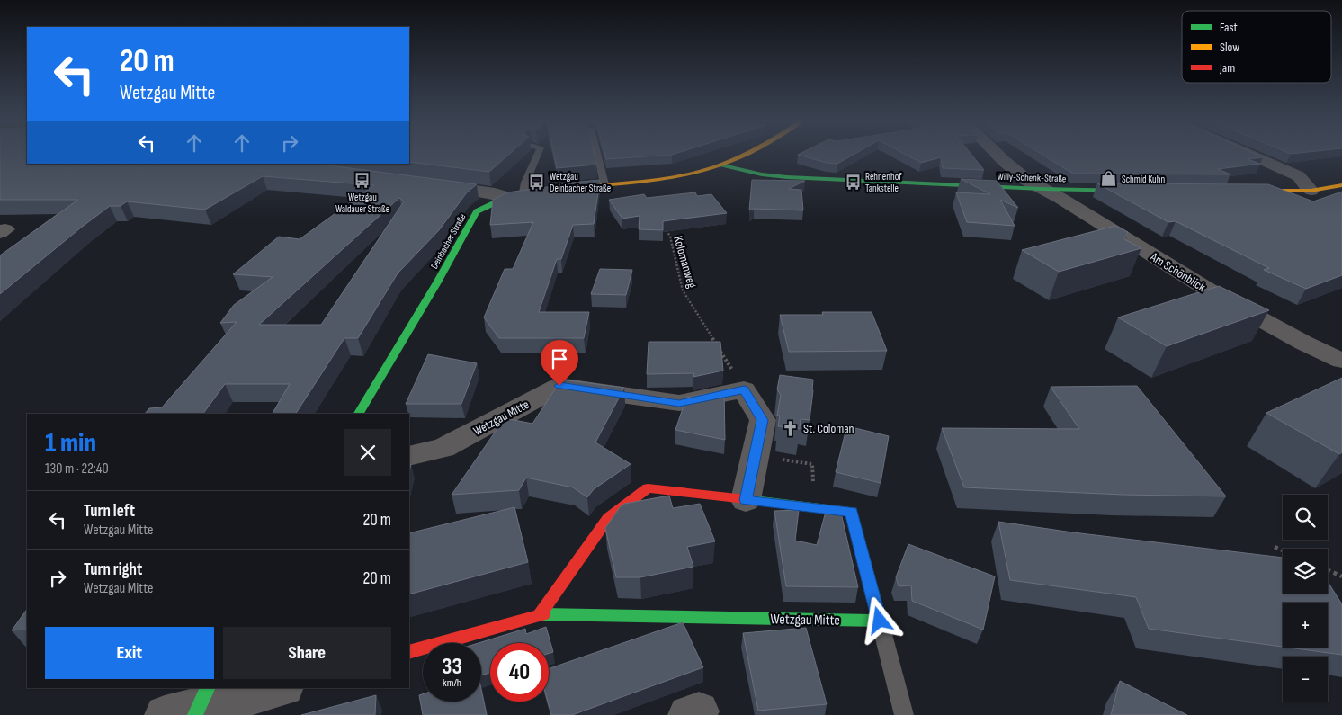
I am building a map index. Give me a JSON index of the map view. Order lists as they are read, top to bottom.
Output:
{
  "streets": {
    "street": [
      "Willy-Schenk-Straße",
      "Deinbacher Straße",
      "Am Schönblick",
      "Wetzgau Mitte"
    ],
    "path": ["Kolomanweg"]
  },
  "crossings": [
    ["Willy-Schenk-Straße", "Am Schönblick"],
    ["Kolomanweg", "Wetzgau Mitte"]
  ],
  "places": {
    "shop": ["Schmid Kuhn"],
    "bus stop": ["Wetzgau Waldauer Straße", "Wetzgau Deinbacher Straße", "Rehnenhof Tankstelle"],
    "church": ["St. Coloman"]
  },
  "legend": ["Fast", "Slow", "Jam"],
  "page": {
    "turn": ["20 m", "Wetzgau Mitte"],
    "heading": ["1 min", "130 m · 22:40"],
    "list": [
      {
        "name": "Turn left",
        "note": "Wetzgau Mitte",
        "value": "20 m"
      },
      {
        "name": "Turn right",
        "note": "Wetzgau Mitte",
        "value": "20 m"
      }
    ],
    "map_buttons": ["+", "−"],
    "buttons": ["Exit", "Share"],
    "speed": "33 km/h",
    "limit": "40"
  }
}
